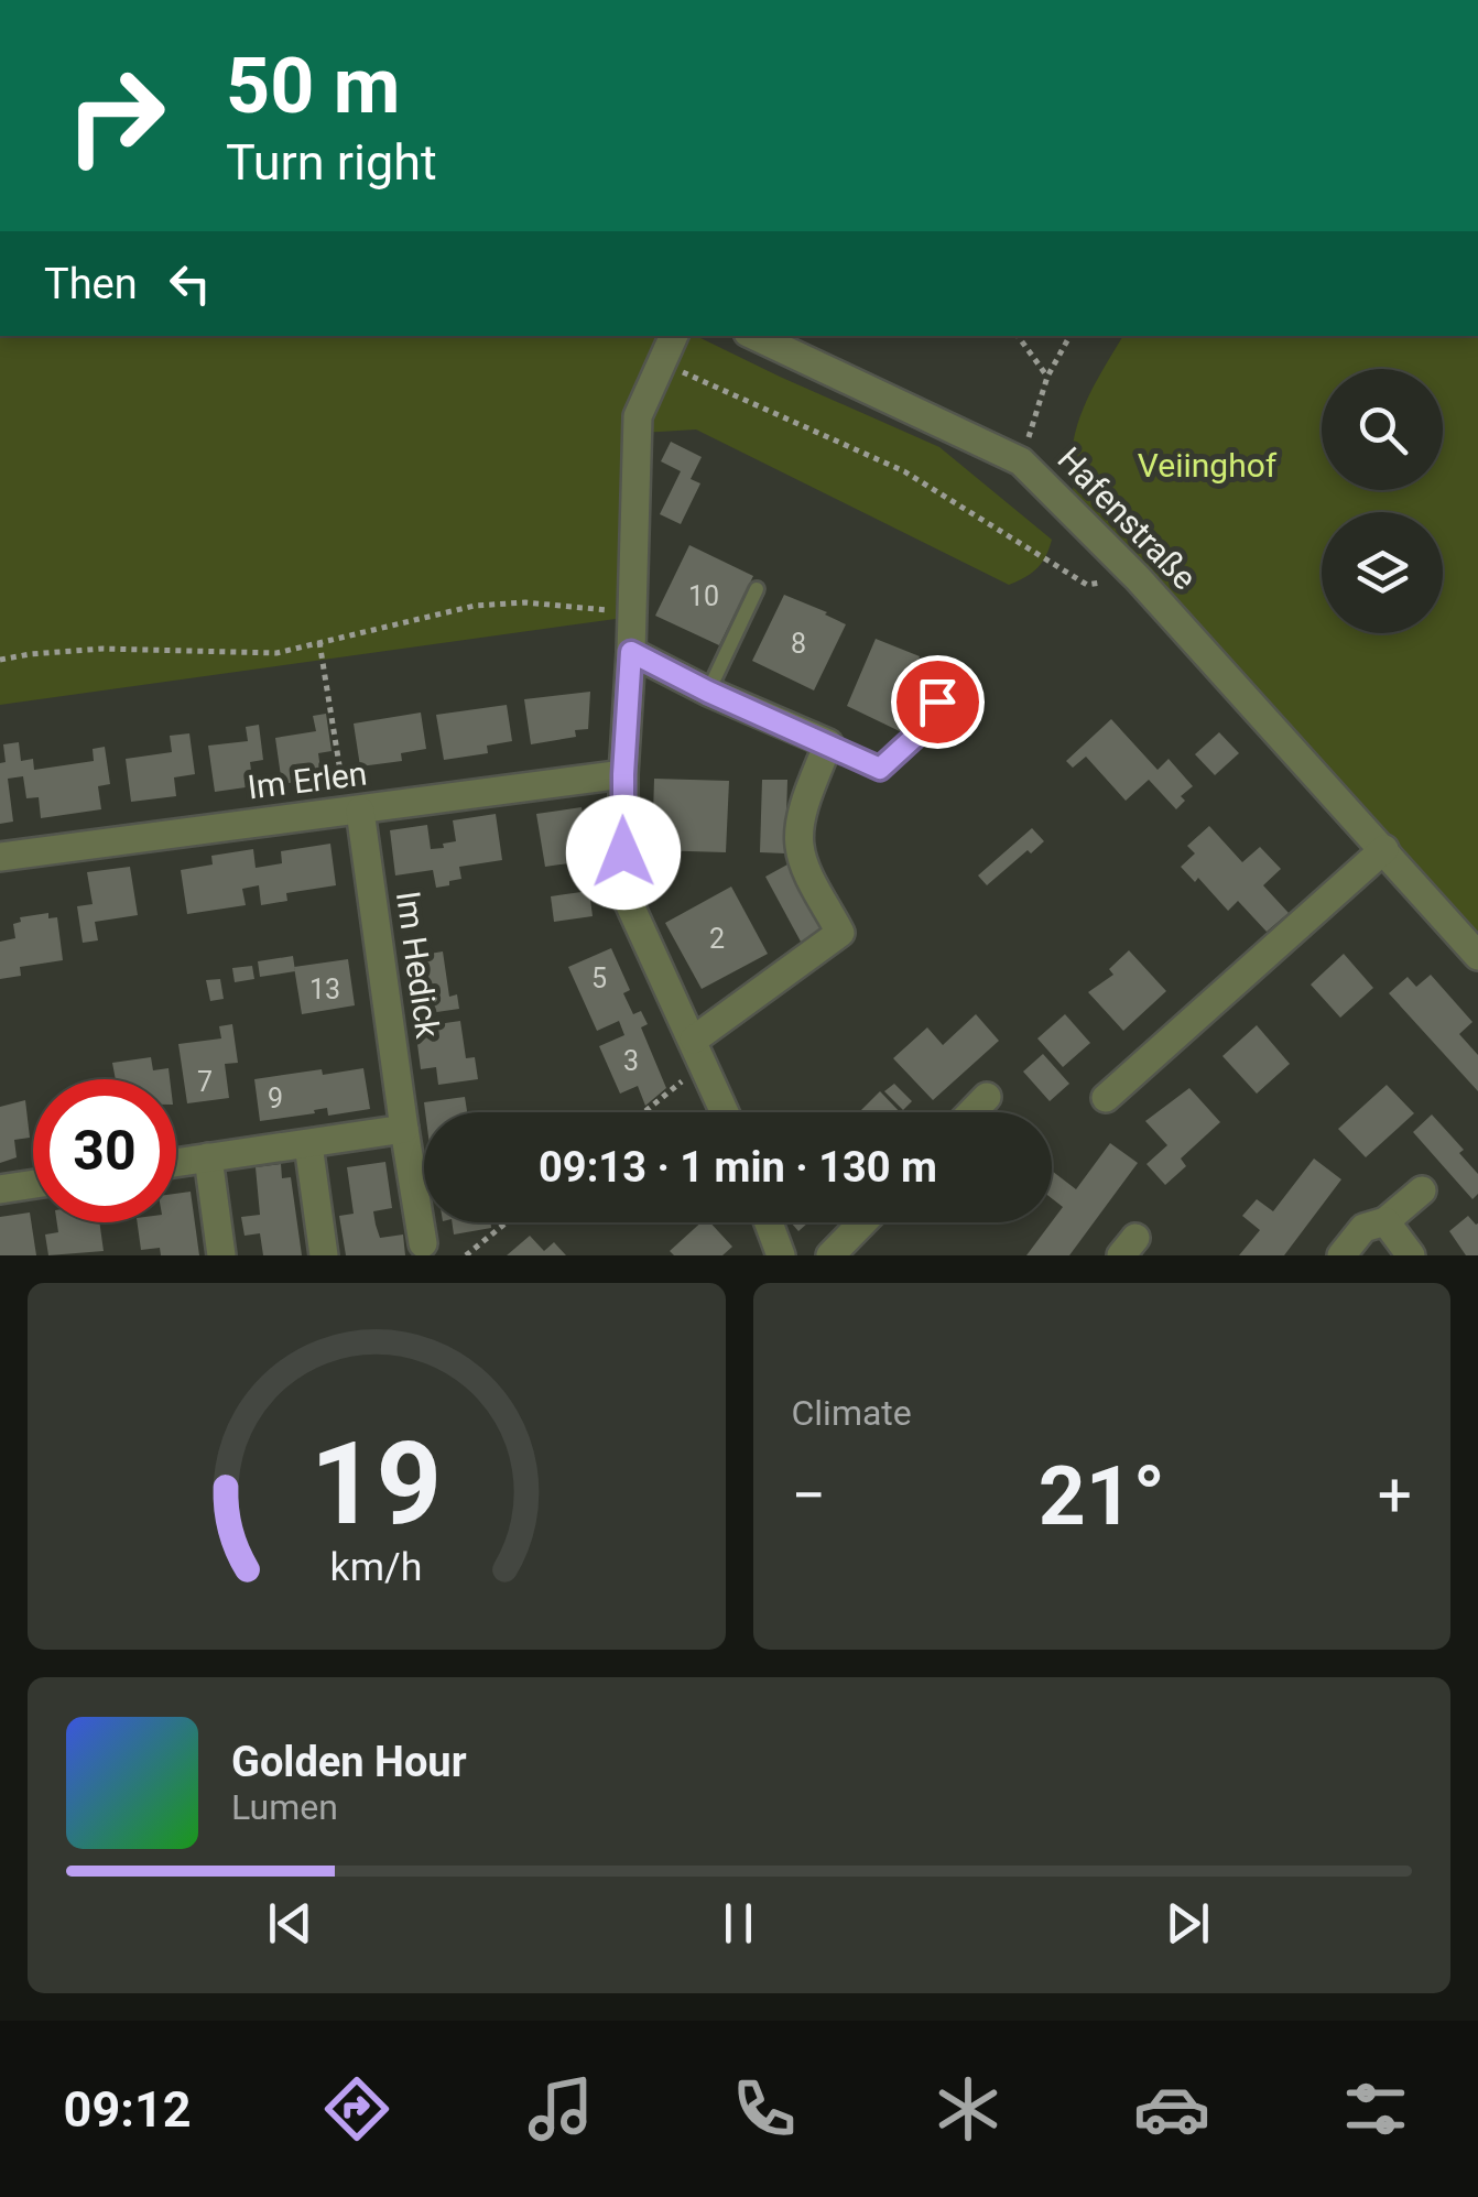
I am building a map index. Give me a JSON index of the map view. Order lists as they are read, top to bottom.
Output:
{
  "streets": {
    "street": ["Hafenstraße", "Im Erlen", "Im Hedick"]
  },
  "crossings": [
    ["Im Erlen", "Im Hedick"]
  ],
  "parks": ["Veiinghof"],
  "house_numbers": [
    "10",
    "8",
    "2",
    "5",
    "13",
    "3",
    "7",
    "9"
  ],
  "page": {
    "turn": ["50 m", "Turn right"],
    "then": "Then",
    "limit": "30",
    "trip": "09:13 · 1 min · 130 m",
    "tile": "Climate",
    "heat": ["−", "21°", "+"],
    "song": ["Golden Hour", "Lumen"],
    "tabs": "09:12",
    "gauge": ["19", "km/h"]
  }
}
